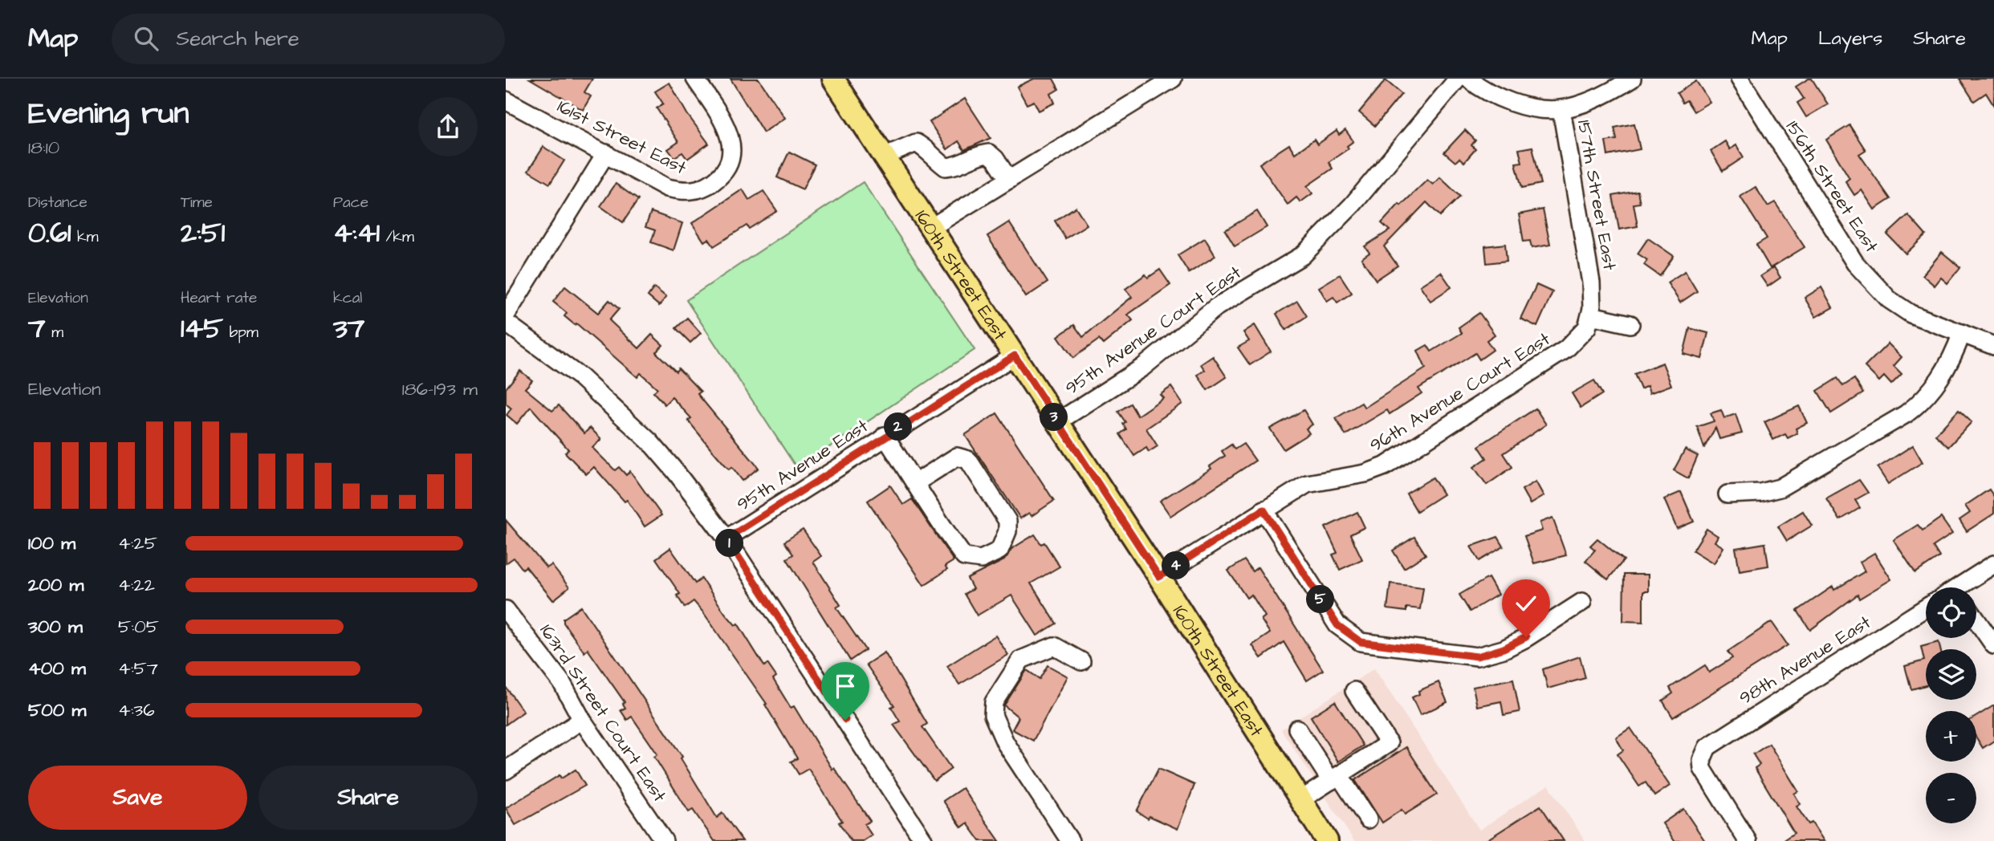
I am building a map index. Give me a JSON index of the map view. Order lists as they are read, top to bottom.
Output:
{
  "streets": {
    "main road": ["160th Street East"],
    "street": [
      "161st Street East",
      "156th Street East",
      "157th Street East",
      "95th Avenue Court East",
      "96th Avenue Court East",
      "95th Avenue East",
      "98th Avenue East",
      "163rd Street Court East"
    ]
  },
  "crossings": [
    ["157th Street East", "96th Avenue Court East"],
    ["160th Street East", "95th Avenue Court East"],
    ["160th Street East", "96th Avenue Court East"],
    ["160th Street East", "95th Avenue East"]
  ],
  "page": {
    "header": "Map",
    "search": "Search here",
    "nav": ["Map", "Layers", "Share"],
    "heading": ["Evening run", "18:10"],
    "stats": [
      ["Distance", "0.61 km"],
      ["Time", "2:51"],
      ["Pace", "4:41 /km"],
      ["Elevation", "7 m"],
      ["Heart rate", "145 bpm"],
      ["kcal", "37"]
    ],
    "chart": ["Elevation", "186–193 m"],
    "pins": [
      "3",
      "2",
      "1",
      "4",
      "5"
    ],
    "list": [
      {
        "name": "100 m",
        "note": "4:25"
      },
      {
        "name": "200 m",
        "note": "4:22"
      },
      {
        "name": "300 m",
        "note": "5:05"
      },
      {
        "name": "400 m",
        "note": "4:57"
      },
      {
        "name": "500 m",
        "note": "4:36"
      }
    ],
    "map_buttons": ["+", "−"],
    "buttons": ["Save", "Share"]
  }
}
